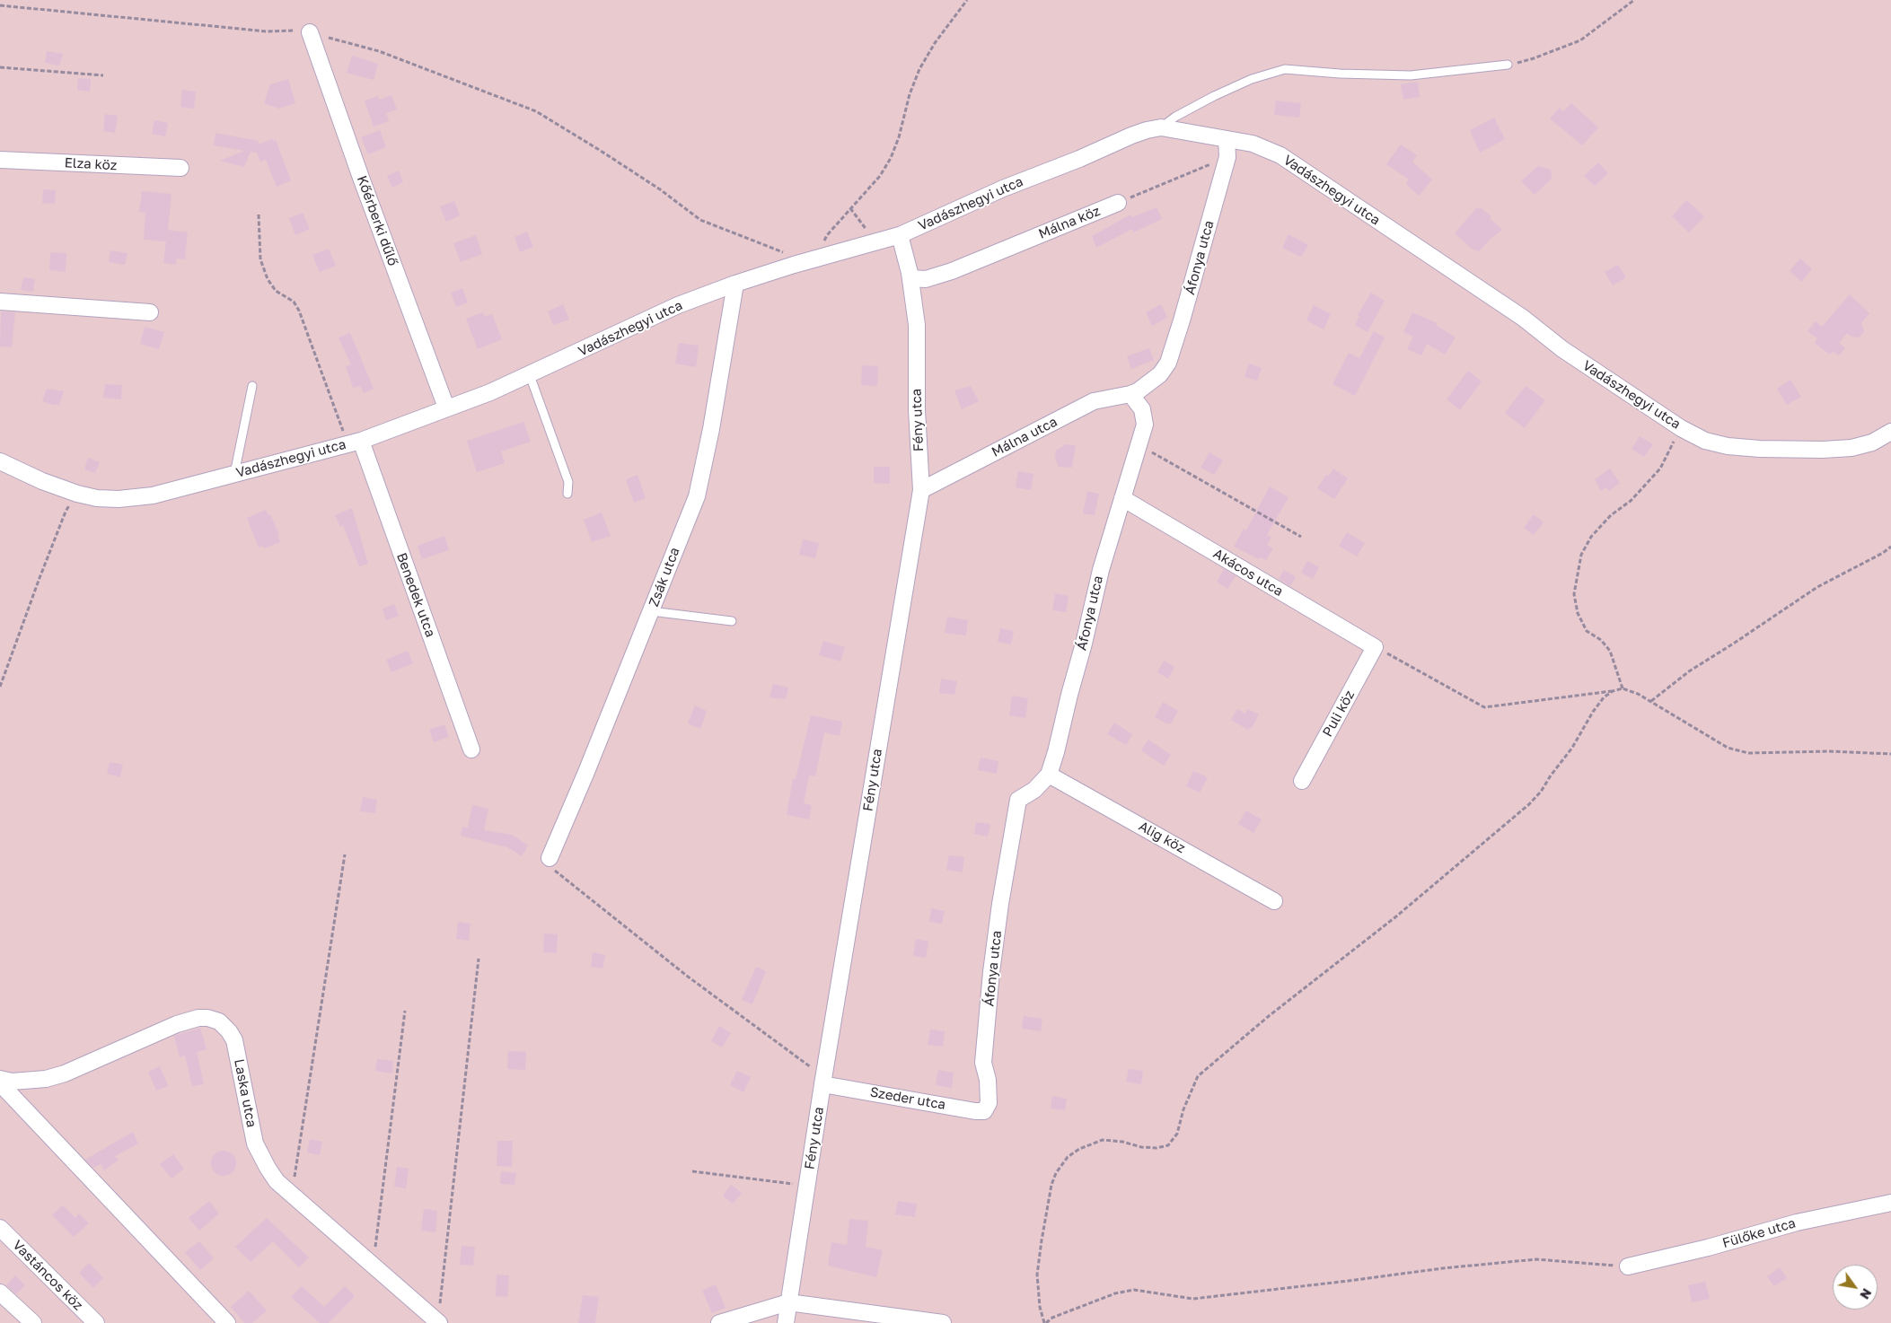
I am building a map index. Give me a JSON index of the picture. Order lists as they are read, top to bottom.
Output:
{
  "streets": {
    "street": [
      "Elza köz",
      "Vadászhegyi utca",
      "Kőérberki dűlő",
      "Málna köz",
      "Áfonya utca",
      "Fény utca",
      "Málna utca",
      "Akácos utca",
      "Zsák utca",
      "Benedek utca",
      "Puli köz",
      "Alig köz",
      "Laska utca",
      "Szeder utca",
      "Fülőke utca",
      "Vastáncos köz"
    ]
  },
  "crossings": [
    ["Vadászhegyi utca", "Kőérberki dűlő"],
    ["Vadászhegyi utca", "Áfonya utca"],
    ["Vadászhegyi utca", "Fény utca"],
    ["Vadászhegyi utca", "Zsák utca"],
    ["Vadászhegyi utca", "Benedek utca"],
    ["Málna köz", "Áfonya utca"],
    ["Málna köz", "Fény utca"],
    ["Áfonya utca", "Málna utca"],
    ["Áfonya utca", "Akácos utca"],
    ["Áfonya utca", "Alig köz"],
    ["Áfonya utca", "Szeder utca"],
    ["Fény utca", "Málna utca"],
    ["Fény utca", "Szeder utca"],
    ["Akácos utca", "Puli köz"]
  ],
  "north": "bottom right"
}
